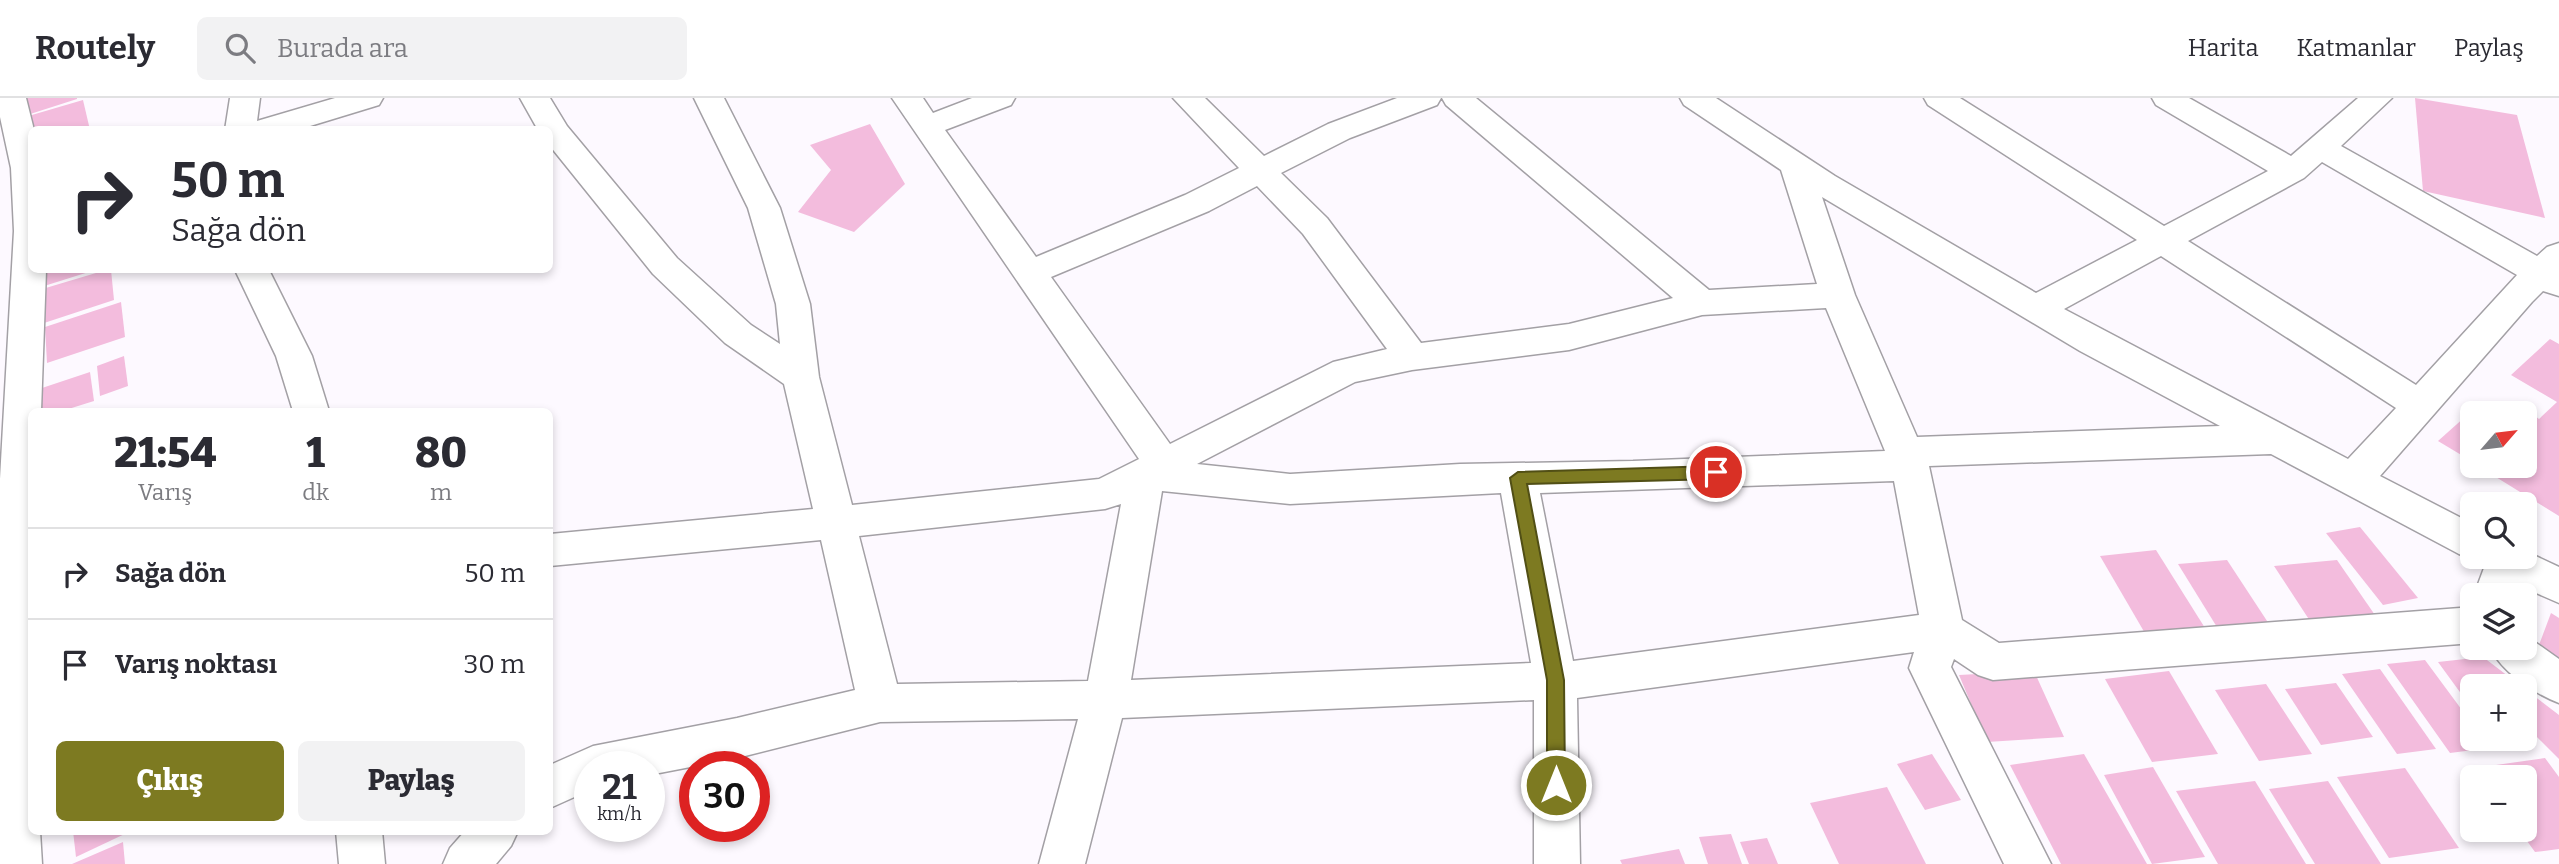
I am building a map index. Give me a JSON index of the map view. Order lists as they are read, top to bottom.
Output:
{
  "north": "top right",
  "page": {
    "header": "Routely",
    "search": "Burada ara",
    "nav": ["Harita", "Katmanlar", "Paylaş"],
    "turn": ["50 m", "Sağa dön"],
    "map_buttons": ["+", "−"],
    "eta": [
      "21:54",
      "Varış",
      "1",
      "dk",
      "80",
      "m"
    ],
    "list": [
      {
        "name": "Sağa dön",
        "value": "50 m"
      },
      {
        "name": "Varış noktası",
        "value": "30 m"
      }
    ],
    "buttons": ["Çıkış", "Paylaş"],
    "speed": "21 km/h",
    "limit": "30"
  }
}
